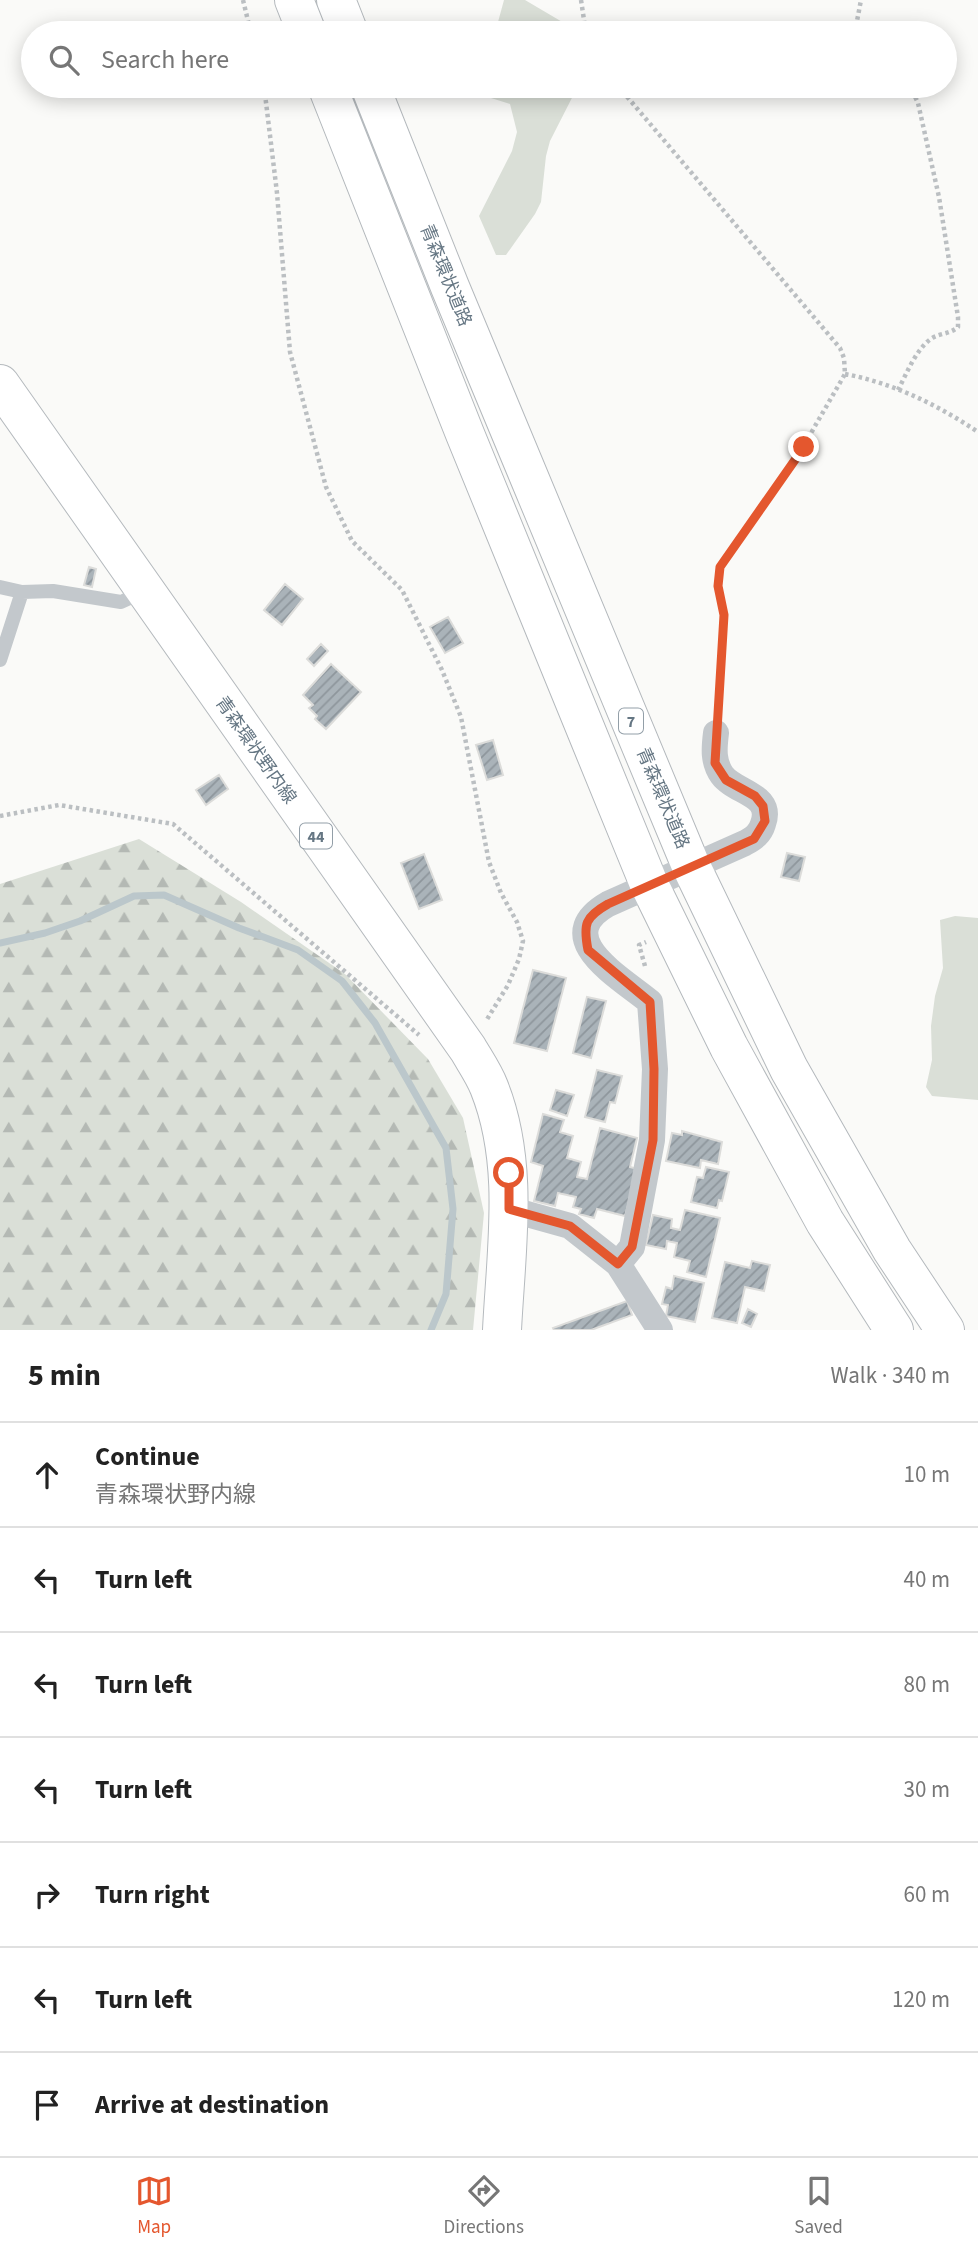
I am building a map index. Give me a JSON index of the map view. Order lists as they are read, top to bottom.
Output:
{
  "streets": {
    "main road": [
      "青森環状道路",
      "7",
      "青森環状野内線",
      "44"
    ]
  },
  "page": {
    "search": "Search here",
    "heading": ["5 min", "Walk · 340 m"],
    "list": [
      ["Continue", "青森環状野内線", "10 m"],
      ["Turn left", "40 m"],
      ["Turn left", "80 m"],
      ["Turn left", "30 m"],
      ["Turn right", "60 m"],
      ["Turn left", "120 m"],
      "Arrive at destination"
    ],
    "nav": ["Map", "Directions", "Saved"]
  }
}
